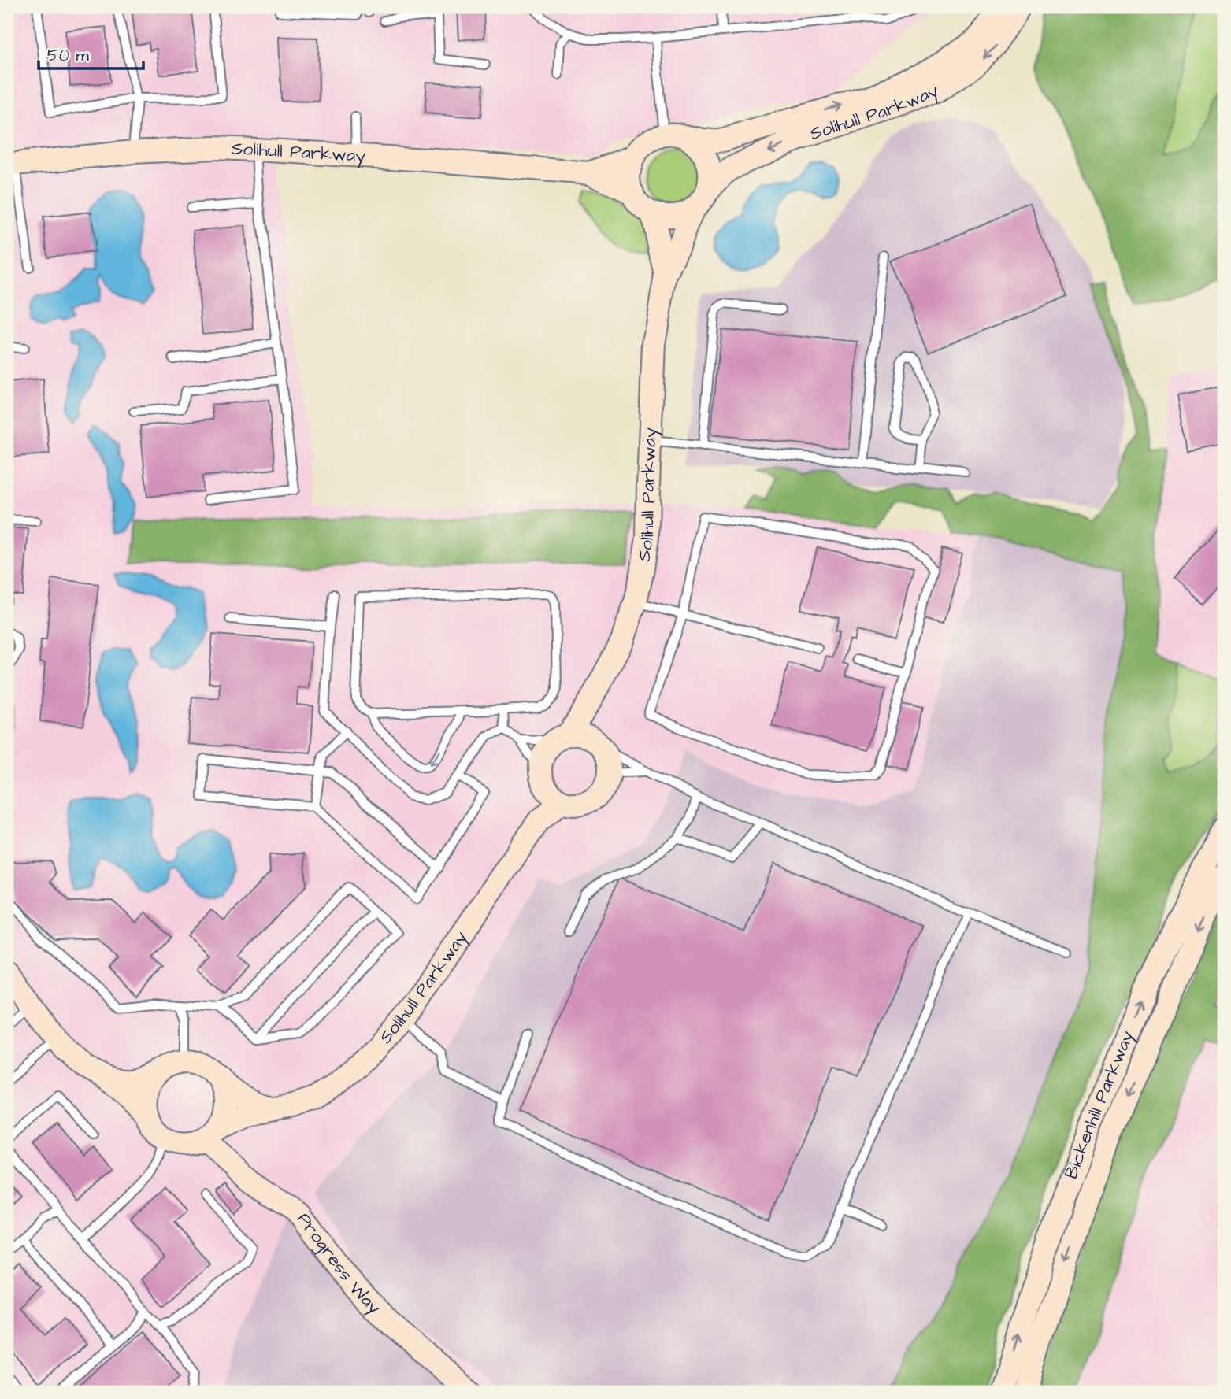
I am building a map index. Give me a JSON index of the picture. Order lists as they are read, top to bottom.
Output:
{
  "streets": {
    "street": ["Solihull Parkway", "Bickenhill Parkway", "Progress Way"]
  },
  "crossings": [
    ["Solihull Parkway", "Progress Way"]
  ],
  "scale_bar": "50 m"
}
